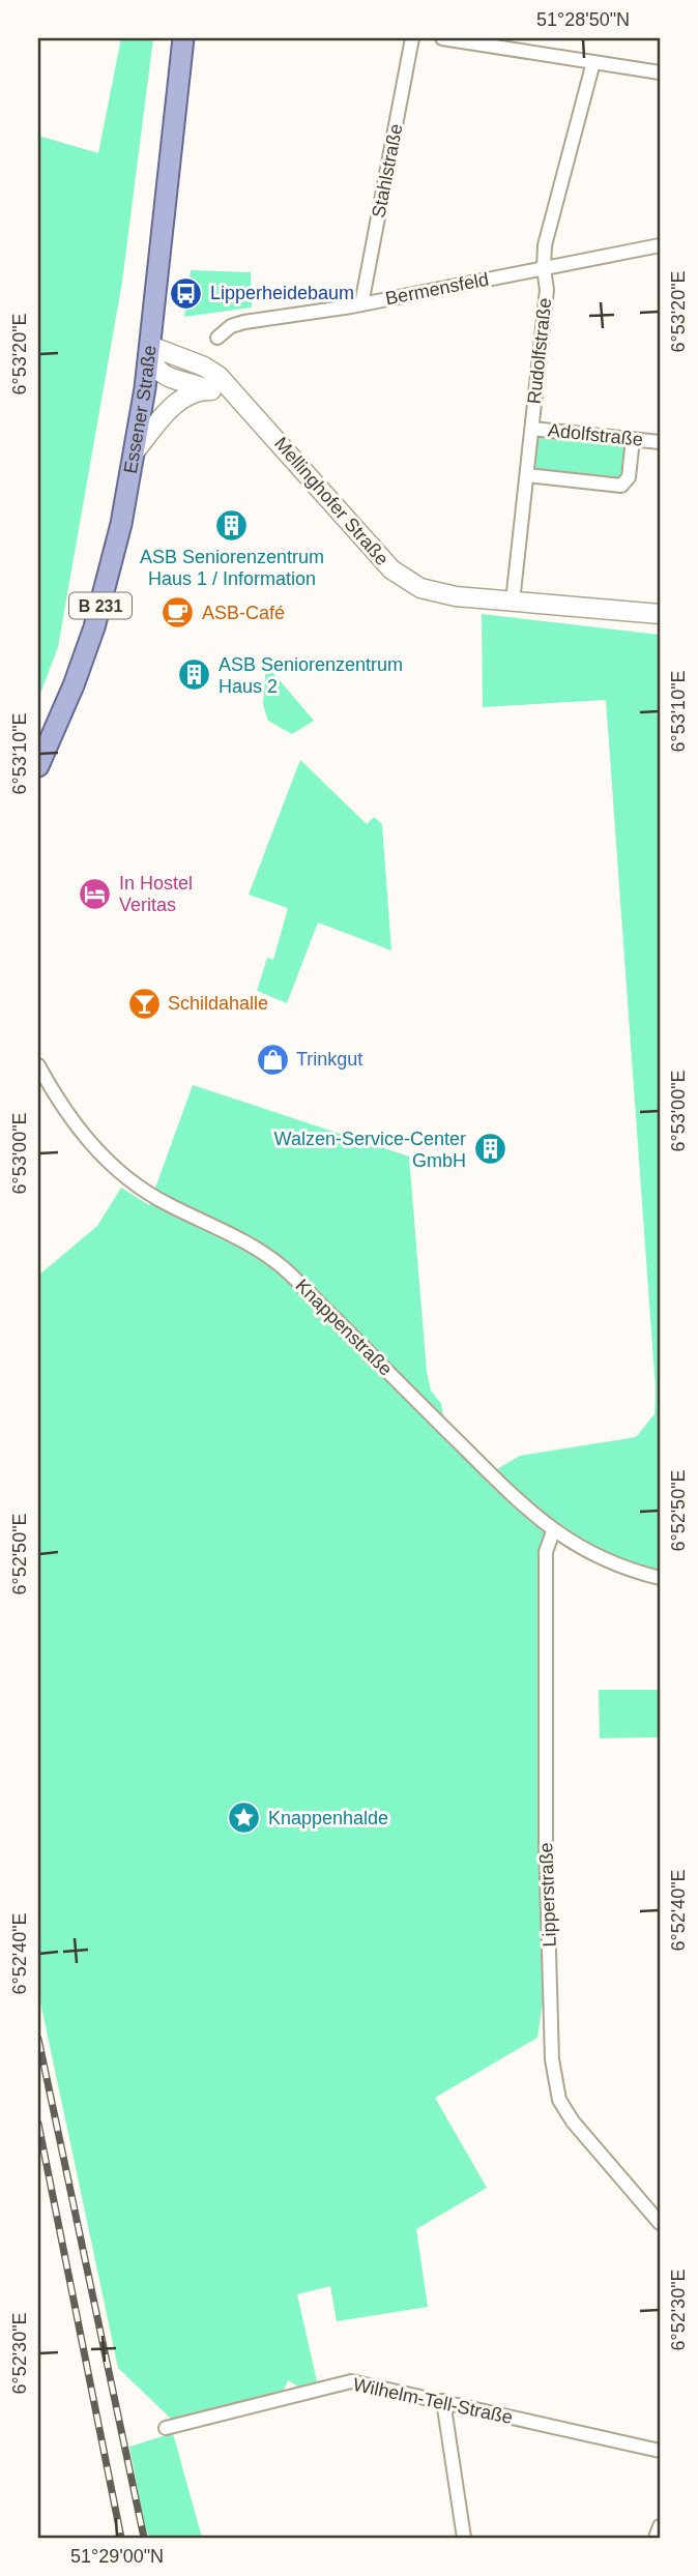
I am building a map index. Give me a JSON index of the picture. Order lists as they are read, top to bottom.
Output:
{
  "streets": {
    "main road": ["Essener Straße", "Mellinghofer Straße", "B 231"],
    "street": [
      "Stahlstraße",
      "Bermensfeld",
      "Rudolfstraße",
      "Adolfstraße",
      "Knappenstraße",
      "Lipperstraße",
      "Wilhelm-Tell-Straße"
    ]
  },
  "crossings": [
    ["Stahlstraße", "Bermensfeld"],
    ["Bermensfeld", "Rudolfstraße"],
    ["Rudolfstraße", "Adolfstraße"],
    ["Rudolfstraße", "Mellinghofer Straße"],
    ["Essener Straße", "Mellinghofer Straße"],
    ["Knappenstraße", "Lipperstraße"]
  ],
  "places": {
    "bus stop": ["Lipperheidebaum"],
    "building": ["ASB Seniorenzentrum Haus 1 / Information", "ASB Seniorenzentrum Haus 2", "Walzen-Service-Center GmbH"],
    "cafe": ["ASB-Café"],
    "hotel": ["In Hostel Veritas"],
    "bar": ["Schildahalle"],
    "shop": ["Trinkgut"],
    "place": ["Knappenhalde"]
  },
  "coordinates": [
    "51°28'50\"N",
    "6°53'20\"E",
    "6°53'10\"E",
    "6°53'00\"E",
    "6°52'50\"E",
    "6°52'40\"E",
    "6°52'30\"E",
    "51°29'00\"N"
  ]
}
